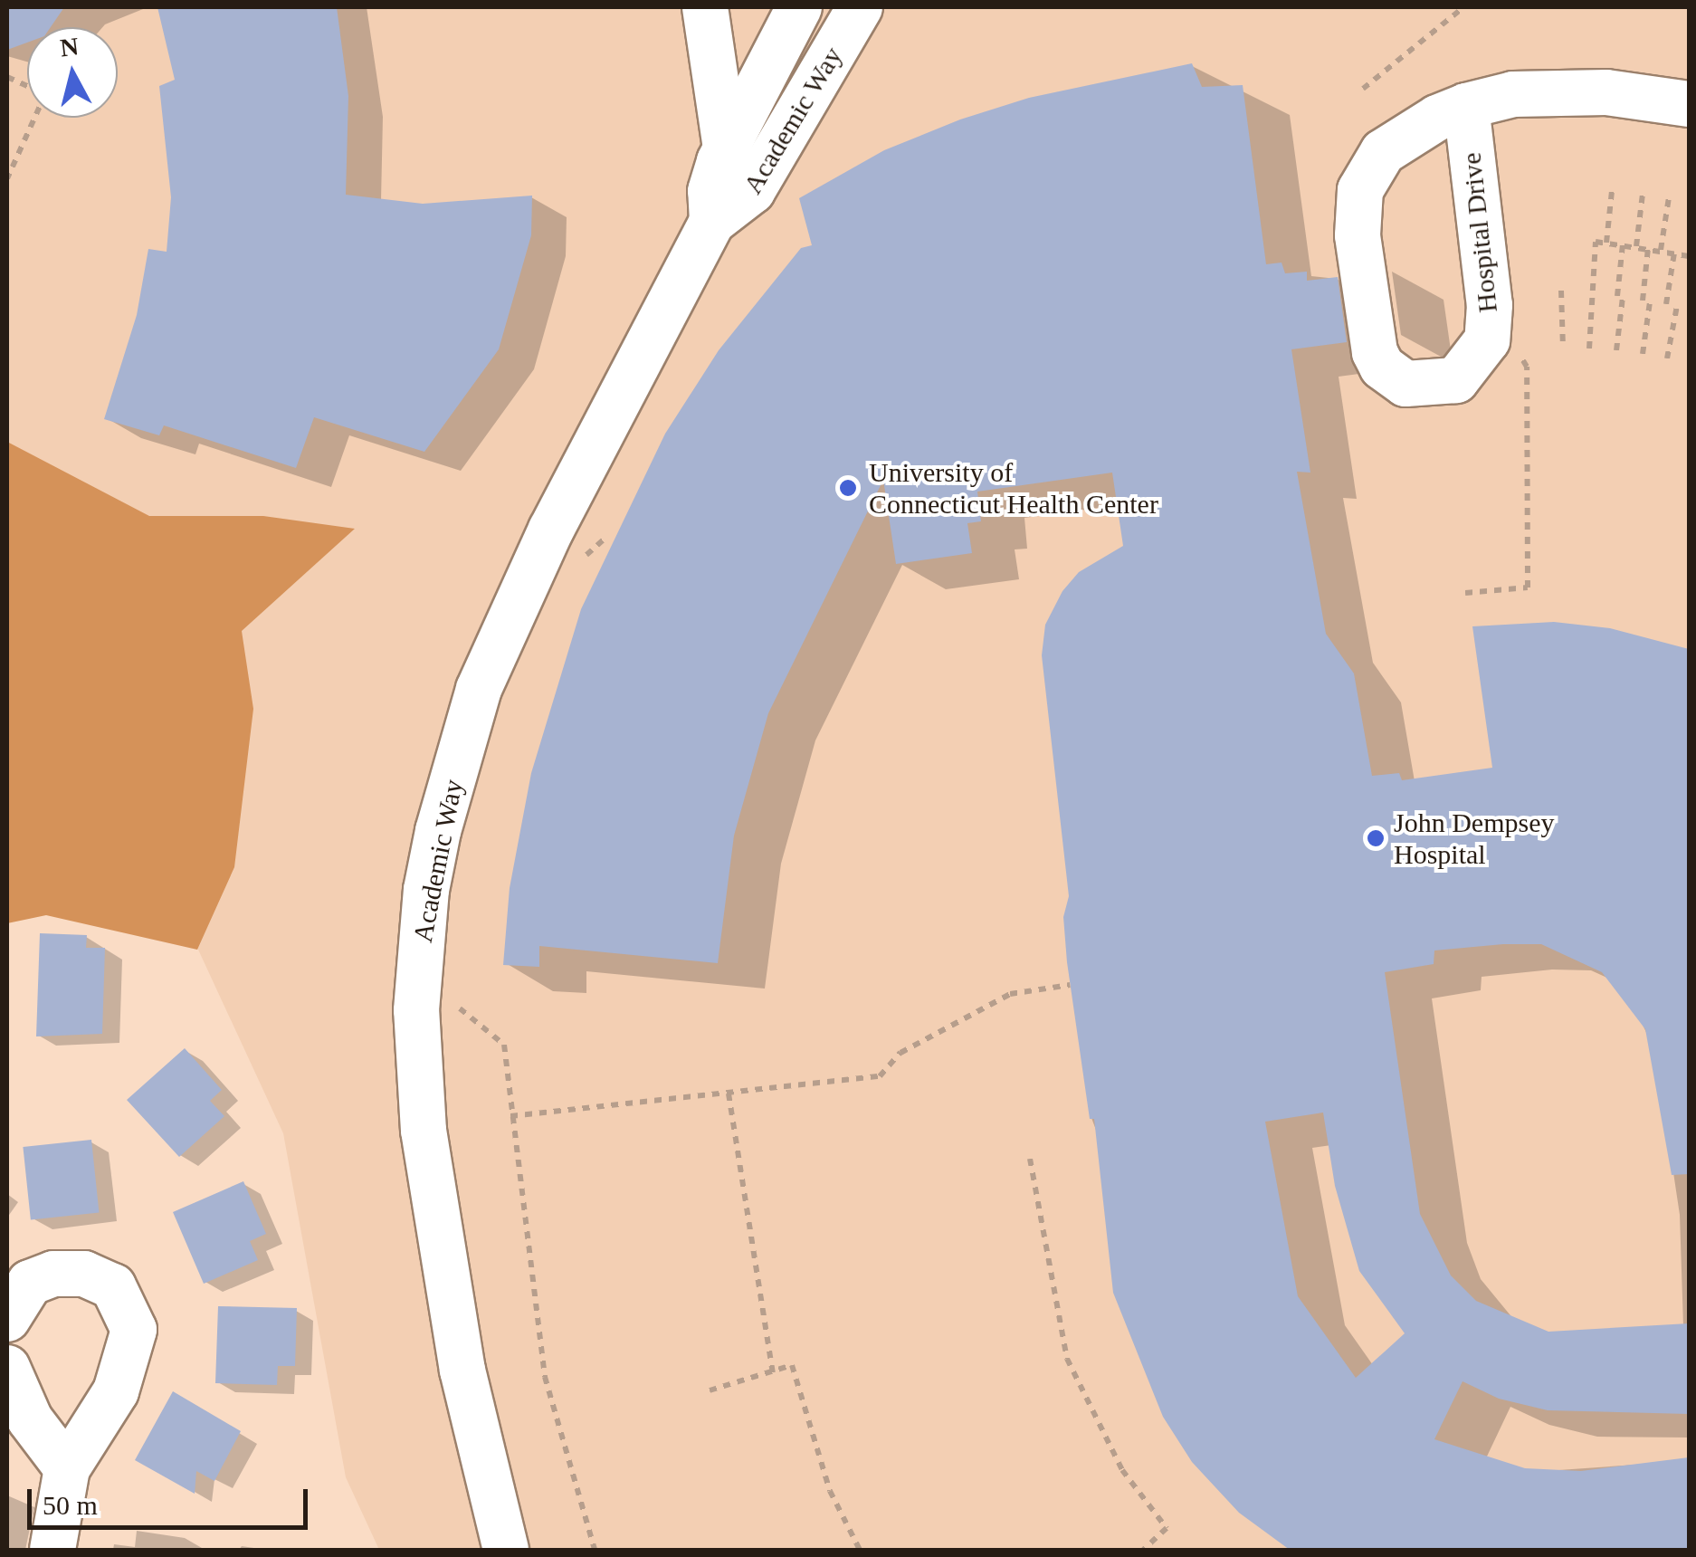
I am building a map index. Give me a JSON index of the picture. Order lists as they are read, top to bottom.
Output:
{
  "streets": {
    "street": ["Academic Way", "Hospital Drive"]
  },
  "places": ["University of Connecticut Health Center", "John Dempsey Hospital"],
  "scale_bar": "50 m",
  "north": "top"
}
